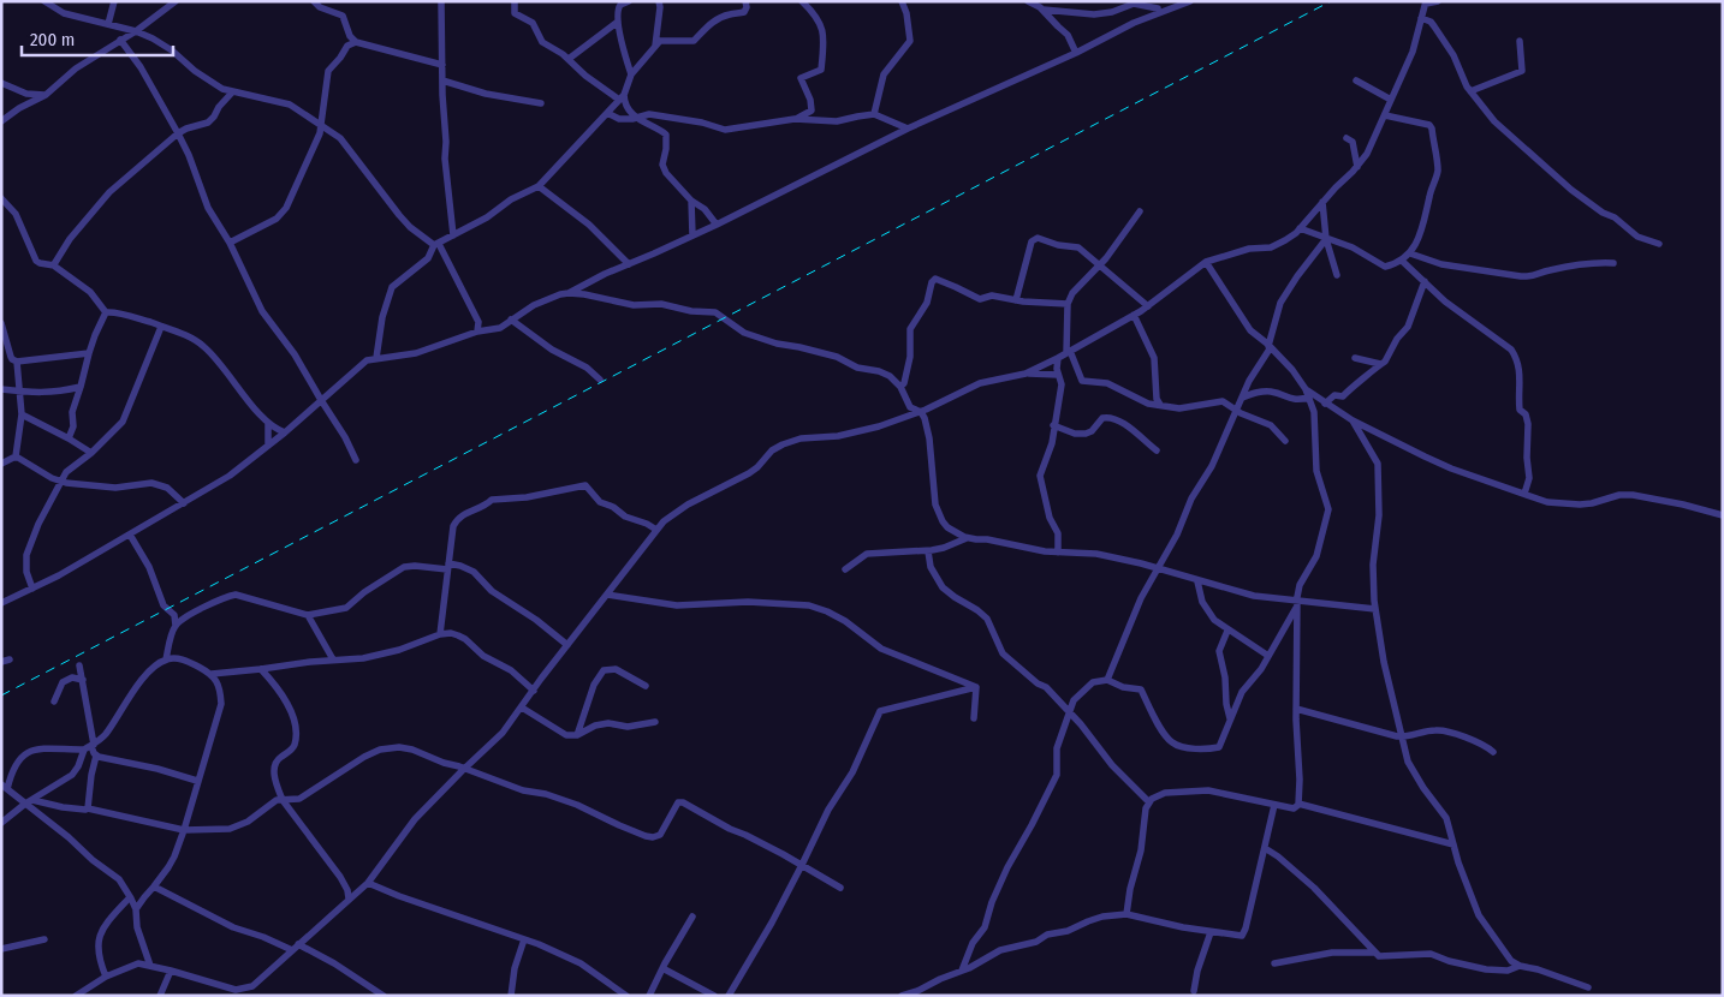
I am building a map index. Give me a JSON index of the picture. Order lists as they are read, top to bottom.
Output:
{
  "scale_bar": "200 m"
}
